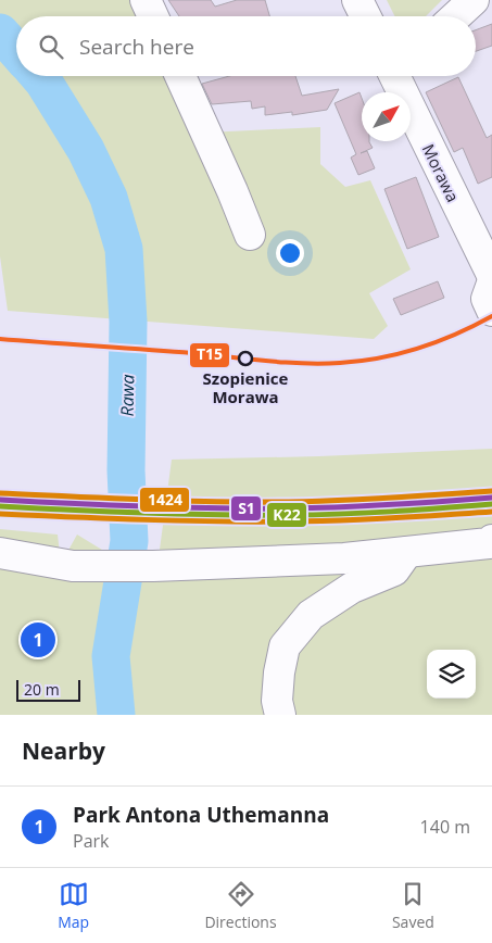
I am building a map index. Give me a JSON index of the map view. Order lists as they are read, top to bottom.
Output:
{
  "streets": {
    "street": ["Morawa"]
  },
  "water": ["Rawa"],
  "places": ["Szopienice Morawa"],
  "lines": [
    "transit line T15",
    "transit line 1424",
    "transit line S1",
    "transit line K22"
  ],
  "scale_bar": "20 m",
  "north": "top right",
  "page": {
    "search": "Search here",
    "pins": "1",
    "scale": "20 m",
    "heading": "Nearby",
    "list": [
      {
        "mark": "1",
        "name": "Park Antona Uthemanna",
        "note": "Park",
        "value": "140 m"
      }
    ],
    "nav": ["Map", "Directions", "Saved"]
  }
}
